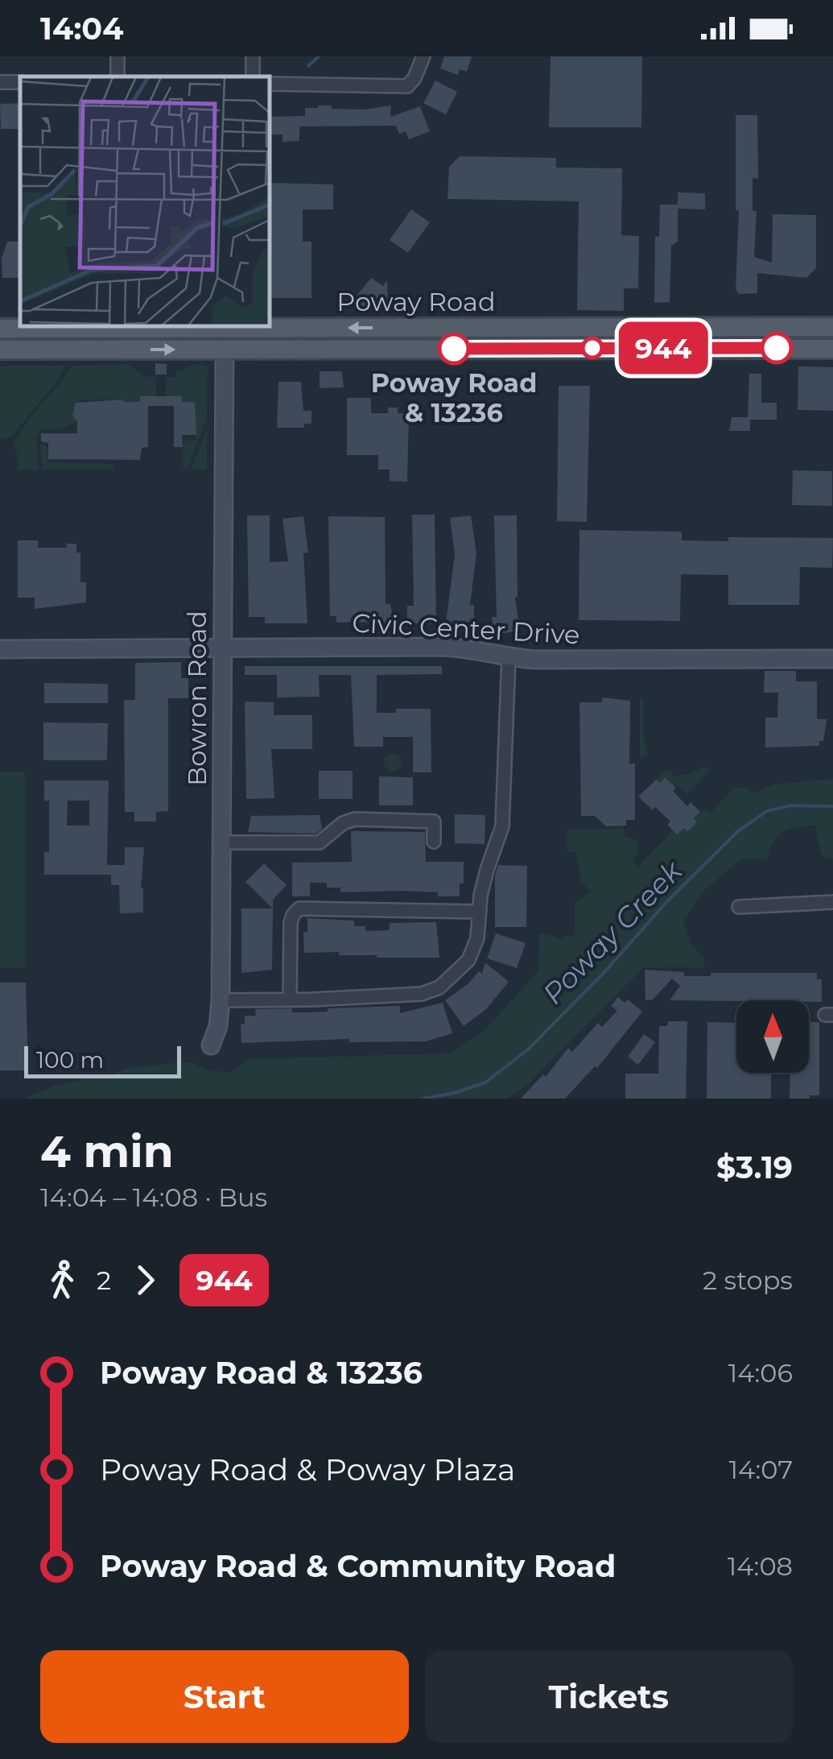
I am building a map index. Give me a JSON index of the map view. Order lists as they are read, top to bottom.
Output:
{
  "streets": {
    "main road": ["Poway Road"],
    "street": ["Civic Center Drive", "Bowron Road"]
  },
  "crossings": [
    ["Poway Road", "Bowron Road"],
    ["Civic Center Drive", "Bowron Road"]
  ],
  "water": ["Poway Creek"],
  "places": ["Poway Road & 13236"],
  "lines": ["bus line 944"],
  "scale_bar": "100 m",
  "north": "top",
  "page": {
    "status": "14:04",
    "on_map": "944",
    "scale": "100 m",
    "heading": ["4 min", "14:04 – 14:08 · Bus", "$3.19"],
    "legs": ["2", "944", "2 stops"],
    "list": [
      {
        "name": "Poway Road & 13236",
        "value": "14:06"
      },
      {
        "name": "Poway Road & Poway Plaza",
        "value": "14:07"
      },
      {
        "name": "Poway Road & Community Road",
        "value": "14:08"
      }
    ],
    "buttons": ["Start", "Tickets"]
  }
}
